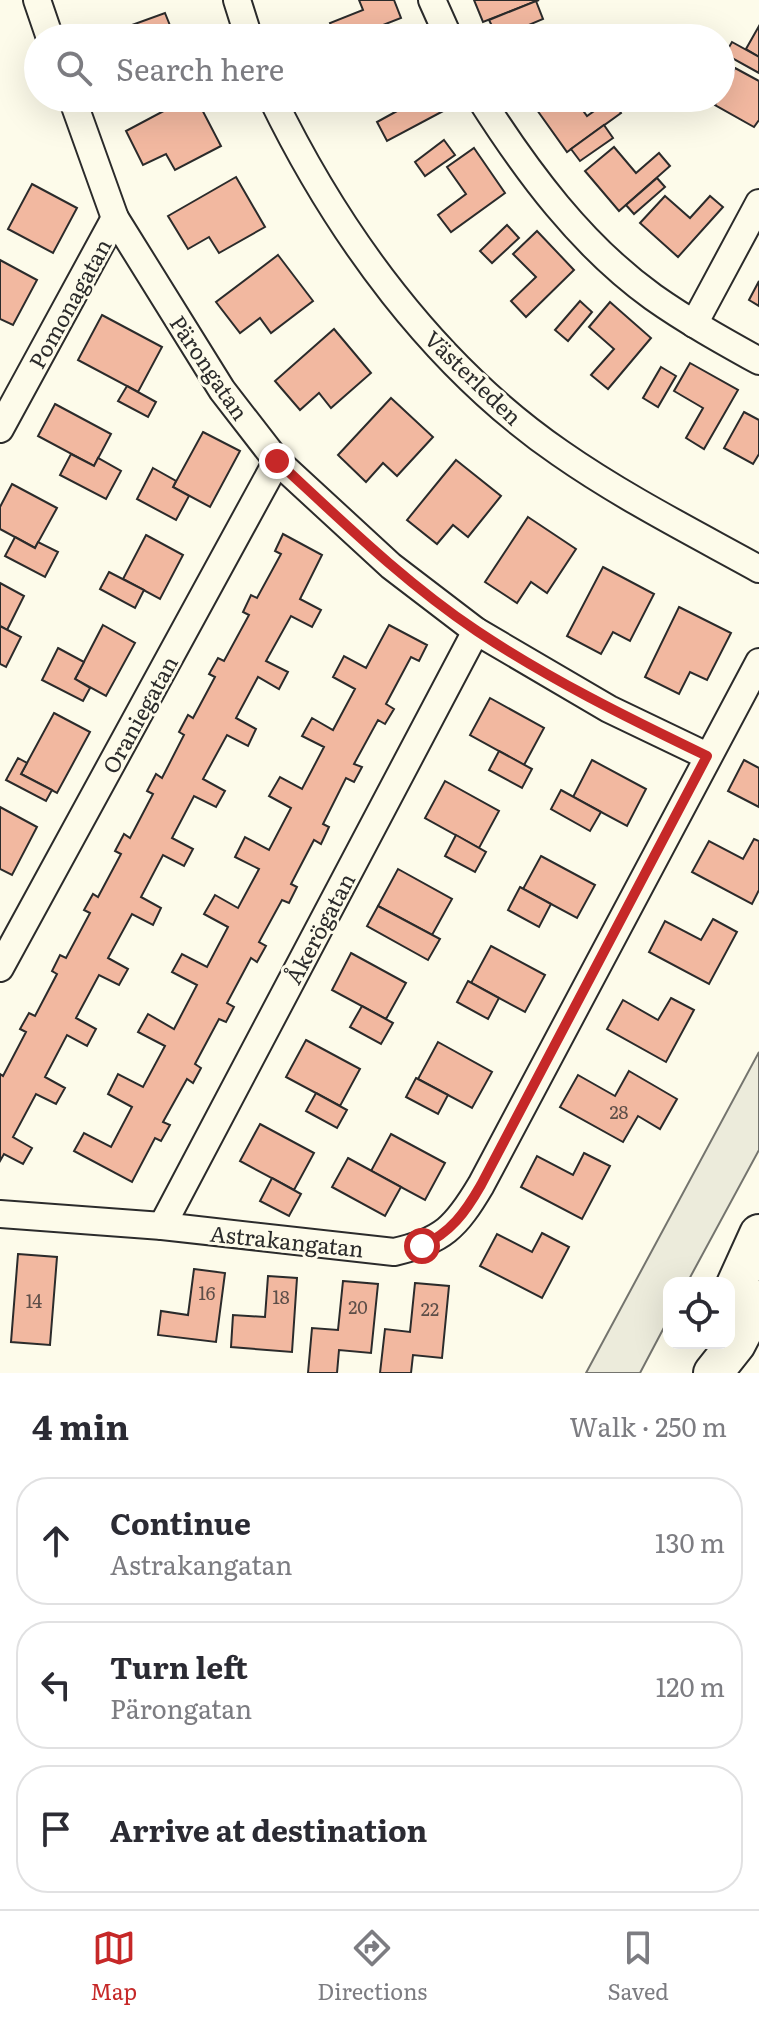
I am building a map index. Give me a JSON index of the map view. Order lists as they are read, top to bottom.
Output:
{
  "streets": {
    "street": [
      "Pomonagatan",
      "Pärongatan",
      "Västerleden",
      "Oraniegatan",
      "Åkerögatan",
      "Astrakangatan"
    ]
  },
  "crossings": [
    ["Pomonagatan", "Pärongatan"],
    ["Pärongatan", "Oraniegatan"],
    ["Pärongatan", "Åkerögatan"],
    ["Pärongatan", "Astrakangatan"],
    ["Åkerögatan", "Astrakangatan"]
  ],
  "house_numbers": [
    "28",
    "16",
    "18",
    "14",
    "20",
    "22"
  ],
  "page": {
    "search": "Search here",
    "heading": ["4 min", "Walk · 250 m"],
    "list": [
      ["Continue", "Astrakangatan", "130 m"],
      ["Turn left", "Pärongatan", "120 m"],
      "Arrive at destination"
    ],
    "nav": ["Map", "Directions", "Saved"]
  }
}
